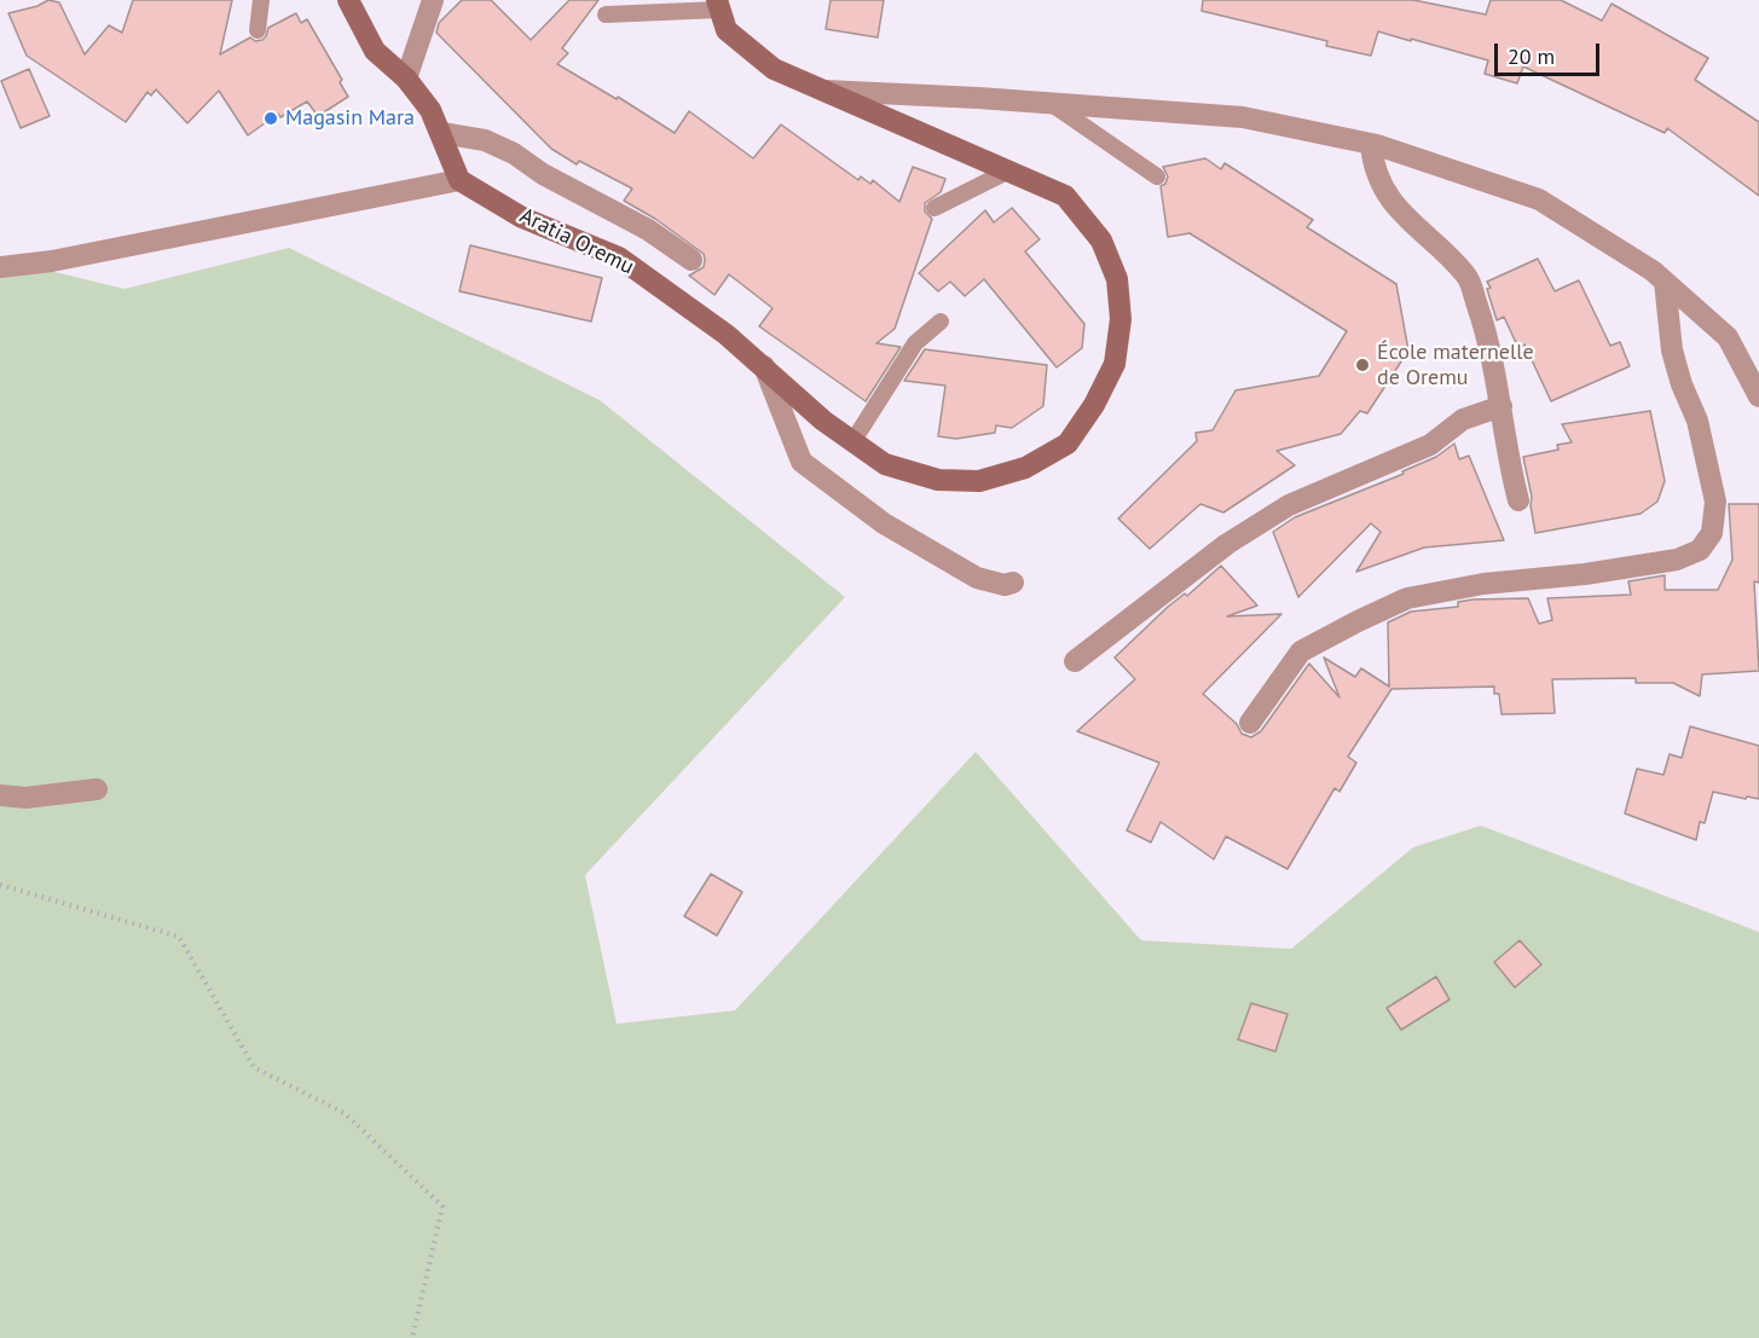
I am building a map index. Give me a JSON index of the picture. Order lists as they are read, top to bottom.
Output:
{
  "streets": {
    "main road": ["Aratia Oremu"]
  },
  "places": ["Magasin Mara", "École maternelle de Oremu"],
  "scale_bar": "20 m"
}
